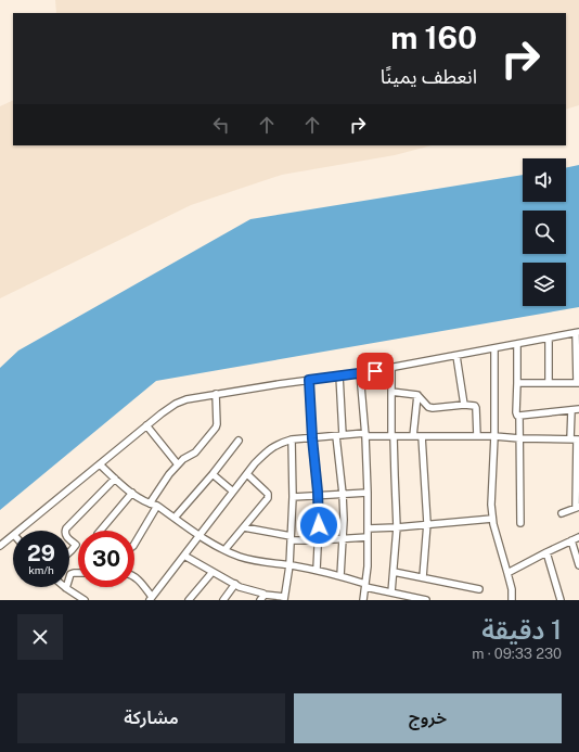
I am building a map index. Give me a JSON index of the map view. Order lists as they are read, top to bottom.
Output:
{
  "page": {
    "turn": ["160 m", "انعطف يمينًا"],
    "speed": "29 km/h",
    "limit": "30",
    "heading": ["1 دقيقة", "230 m · 09:33"],
    "buttons": ["خروج", "مشاركة"]
  }
}
